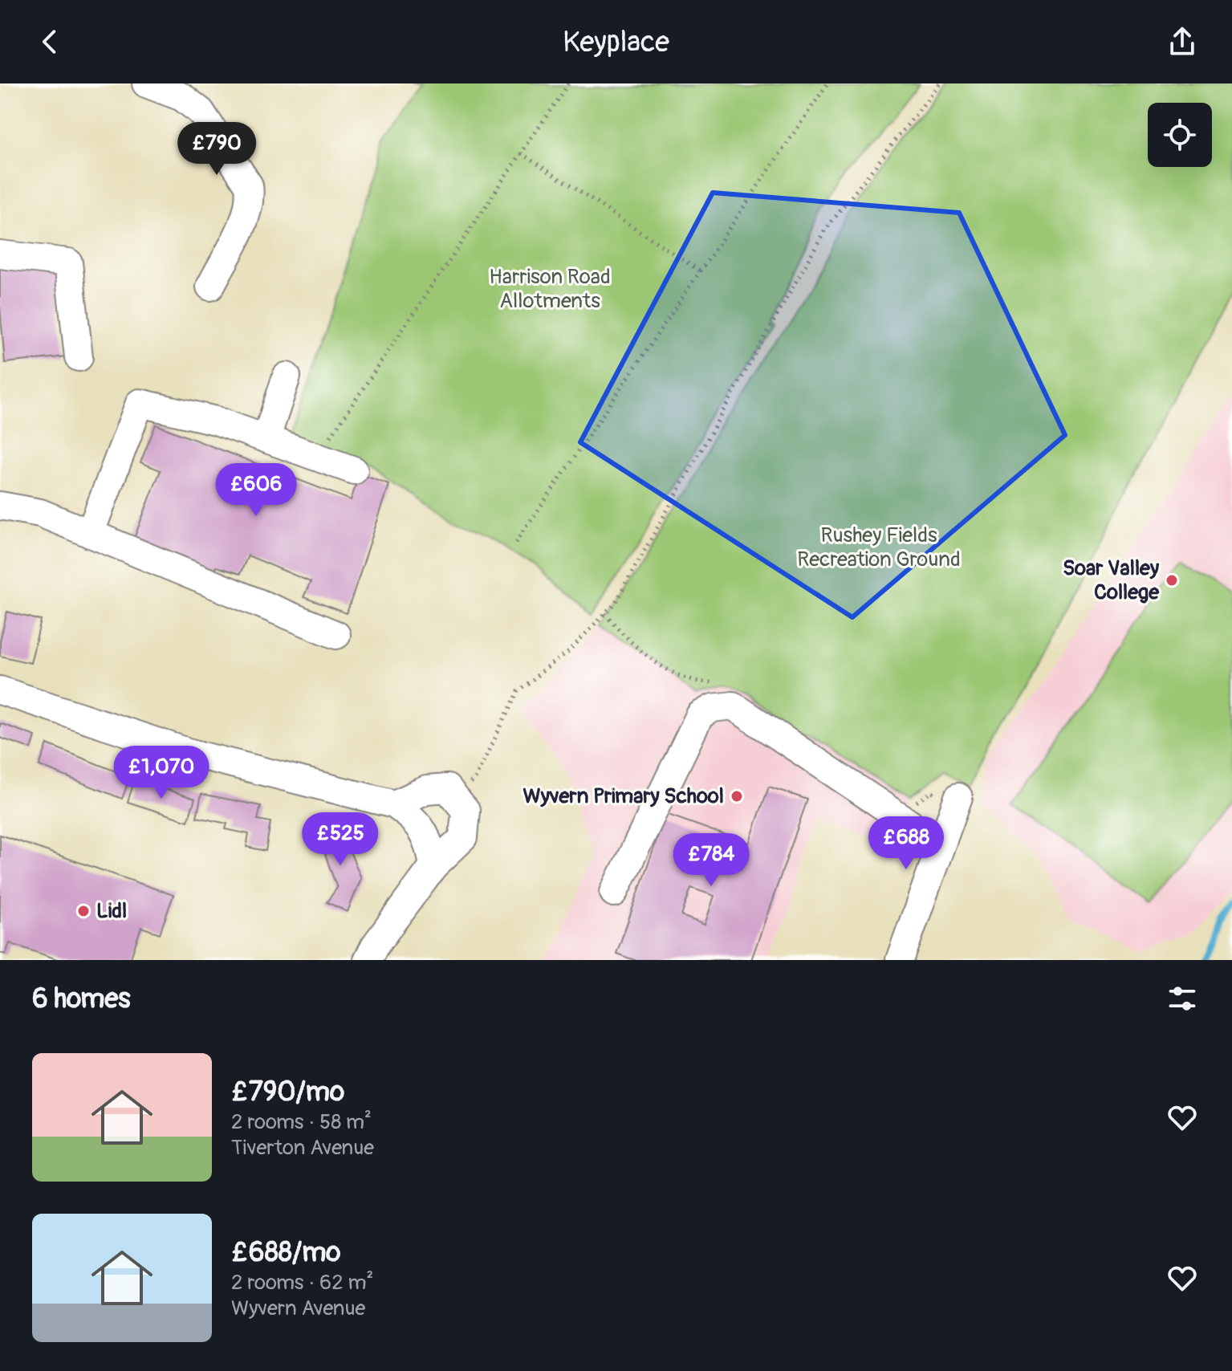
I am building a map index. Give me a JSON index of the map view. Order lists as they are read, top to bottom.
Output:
{
  "parks": ["Harrison Road Allotments", "Rushey Fields Recreation Ground"],
  "places": ["Soar Valley College", "Wyvern Primary School", "Lidl"],
  "page": {
    "header": "Keyplace",
    "price": [
      "£790",
      "£606",
      "£1,070",
      "£525",
      "£688",
      "£784"
    ],
    "heading": "6 homes",
    "list": [
      {
        "name": "£790/mo",
        "note": "2 rooms · 58 m² · Tiverton Avenue"
      },
      {
        "name": "£688/mo",
        "note": "2 rooms · 62 m² · Wyvern Avenue"
      }
    ]
  }
}
